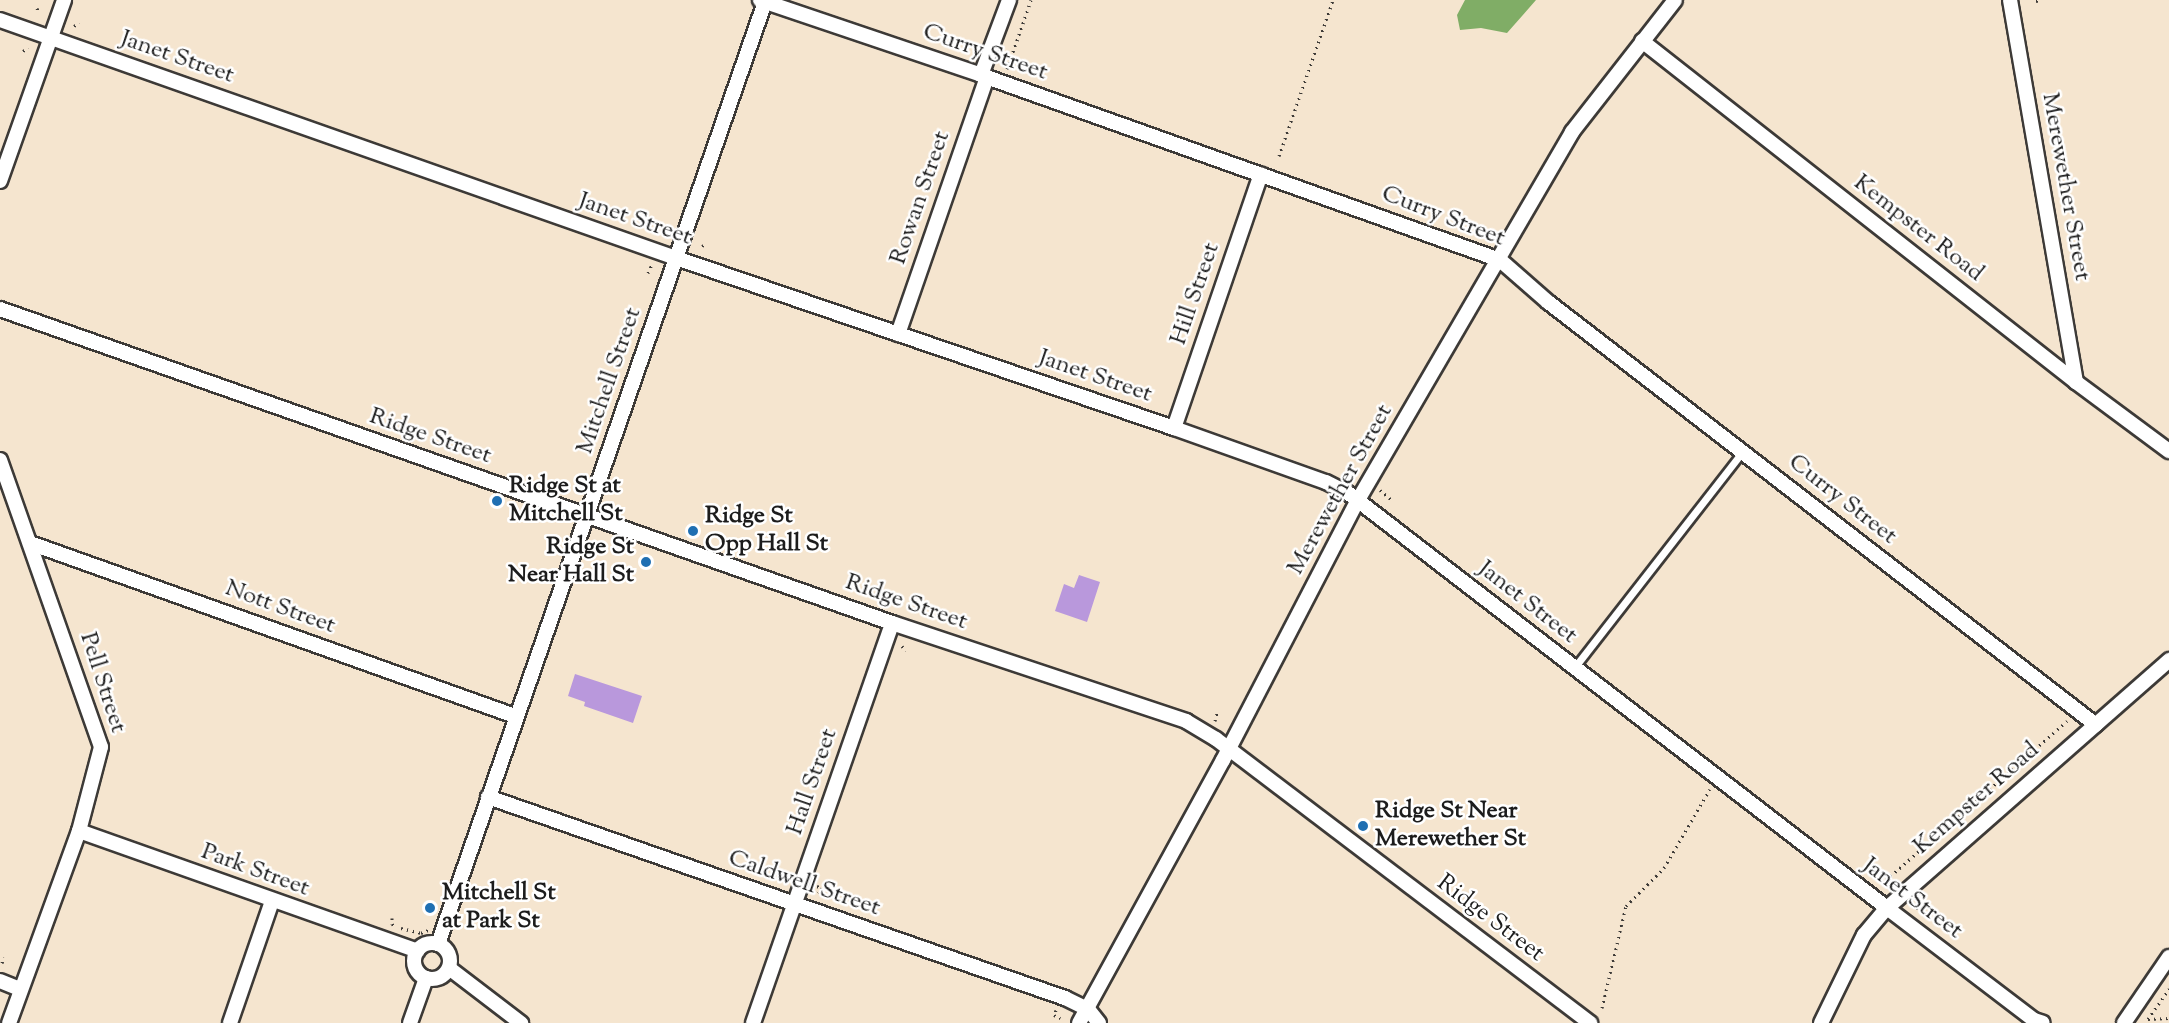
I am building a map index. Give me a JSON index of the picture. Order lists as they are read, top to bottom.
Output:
{
  "streets": {
    "street": [
      "Curry Street",
      "Janet Street",
      "Merewether Street",
      "Rowan Street",
      "Kempster Road",
      "Hill Street",
      "Mitchell Street",
      "Ridge Street",
      "Nott Street",
      "Pell Street",
      "Hall Street",
      "Park Street",
      "Caldwell Street"
    ]
  },
  "crossings": [
    ["Curry Street", "Merewether Street"],
    ["Curry Street", "Rowan Street"],
    ["Curry Street", "Kempster Road"],
    ["Curry Street", "Hill Street"],
    ["Curry Street", "Mitchell Street"],
    ["Janet Street", "Merewether Street"],
    ["Janet Street", "Rowan Street"],
    ["Janet Street", "Kempster Road"],
    ["Janet Street", "Hill Street"],
    ["Janet Street", "Mitchell Street"],
    ["Merewether Street", "Kempster Road"],
    ["Merewether Street", "Ridge Street"],
    ["Merewether Street", "Caldwell Street"],
    ["Mitchell Street", "Ridge Street"],
    ["Mitchell Street", "Nott Street"],
    ["Mitchell Street", "Park Street"],
    ["Mitchell Street", "Caldwell Street"],
    ["Ridge Street", "Hall Street"],
    ["Nott Street", "Pell Street"],
    ["Pell Street", "Park Street"],
    ["Hall Street", "Caldwell Street"]
  ],
  "places": [
    "Ridge St at Mitchell St",
    "Ridge St Opp Hall St",
    "Ridge St Near Hall St",
    "Ridge St Near Merewether St",
    "Mitchell St at Park St"
  ]
}
